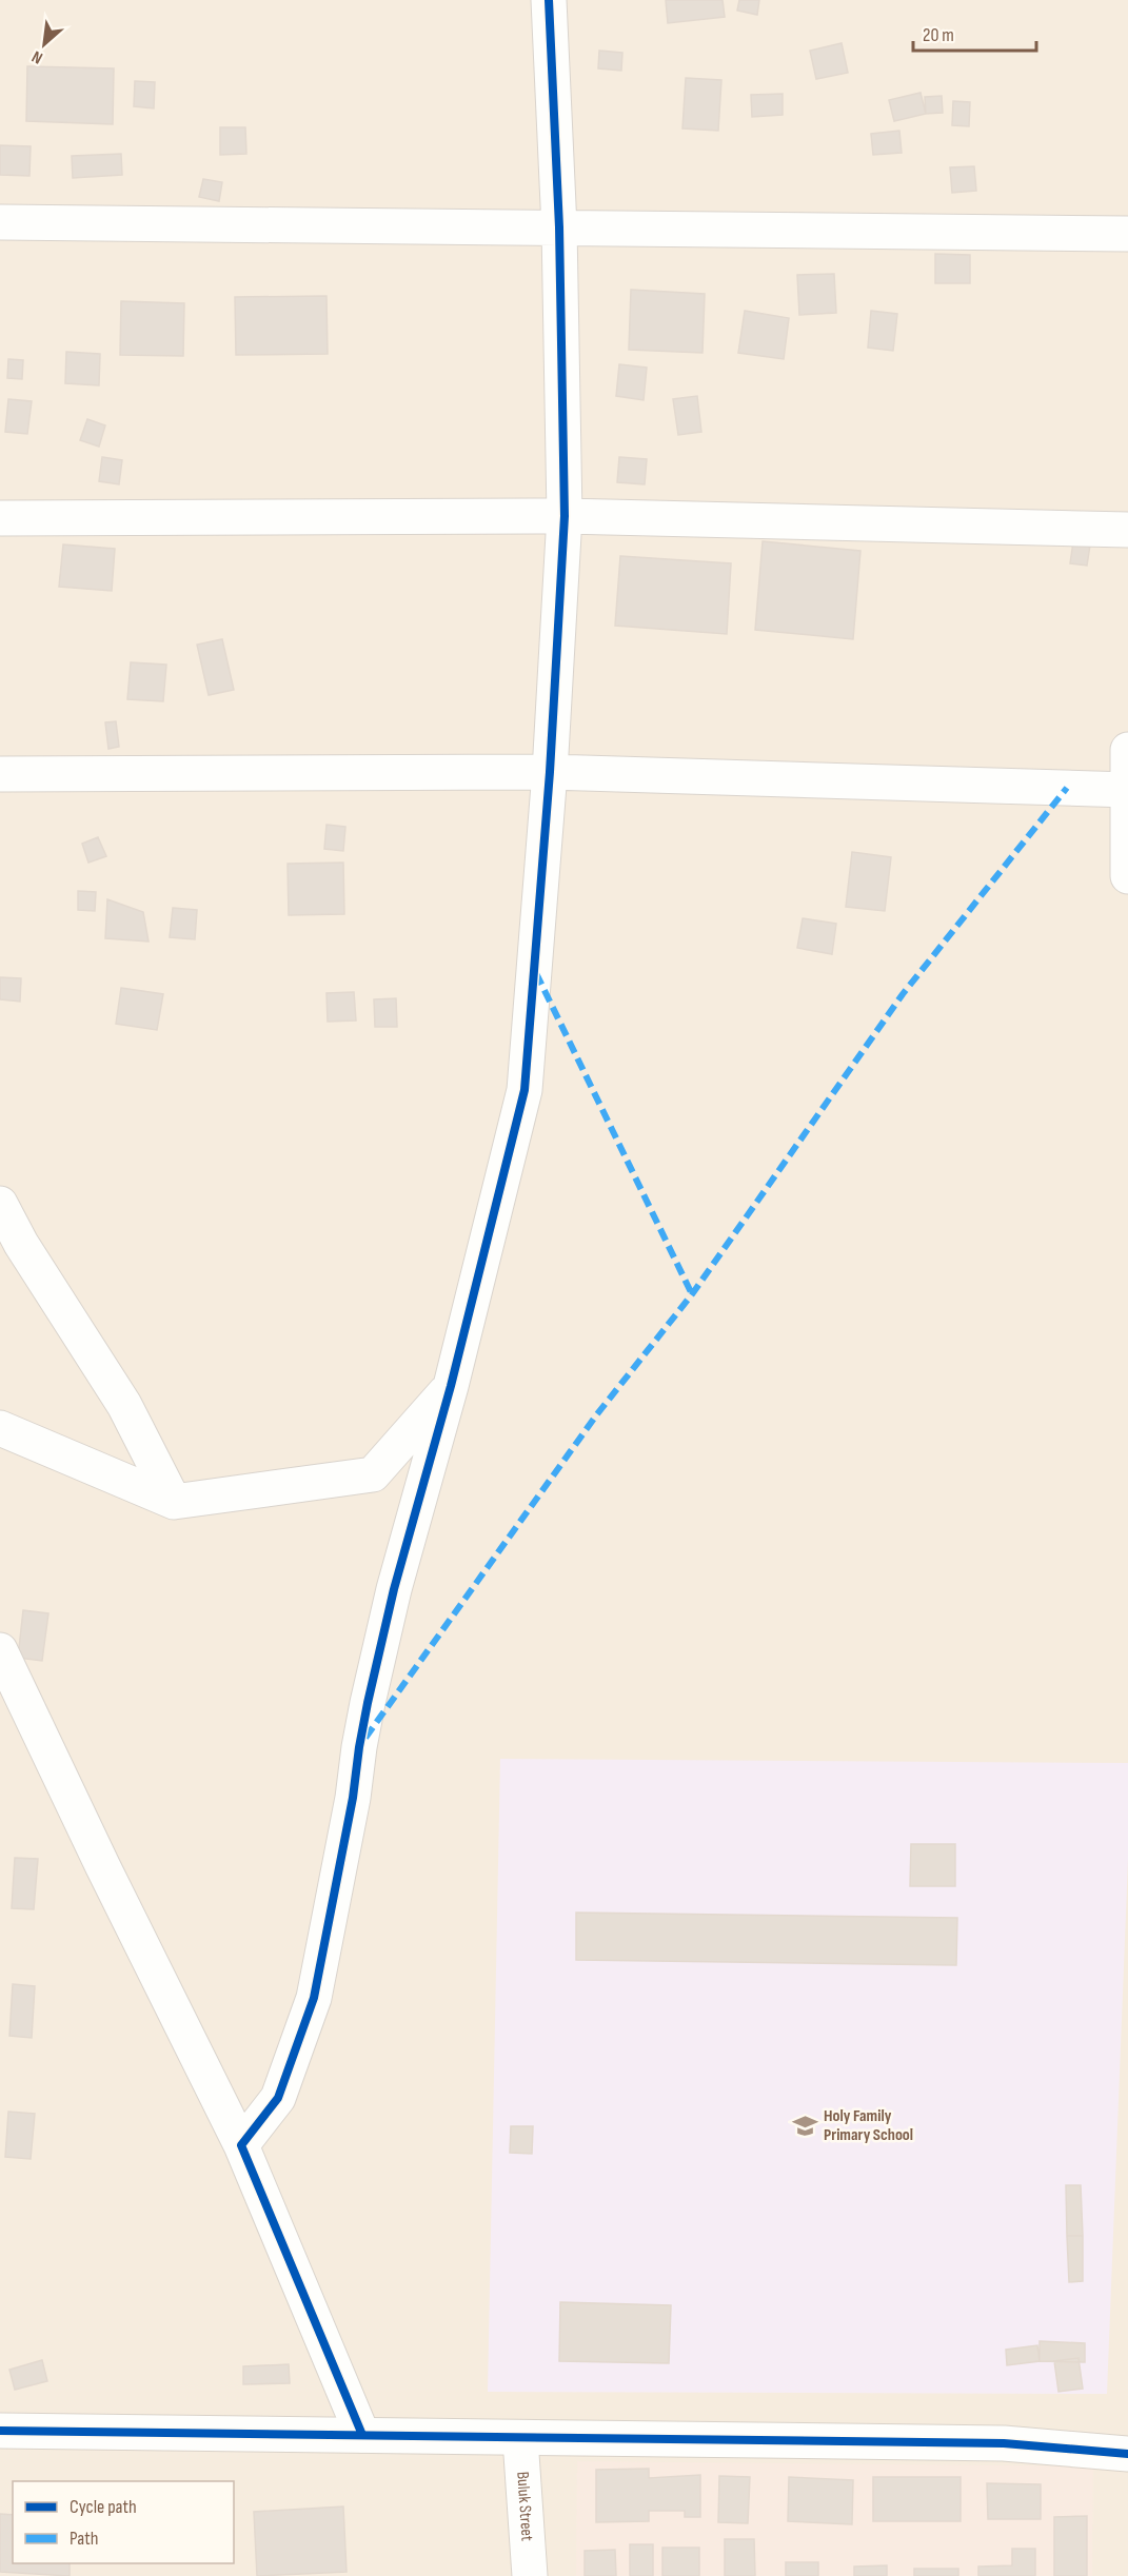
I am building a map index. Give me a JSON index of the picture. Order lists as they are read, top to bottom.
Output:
{
  "streets": {
    "street": ["Buluk Street"]
  },
  "places": {
    "school or university": ["Holy Family Primary School"]
  },
  "legend": ["Cycle path", "Path"],
  "scale_bar": "20 m",
  "north": "bottom left"
}
